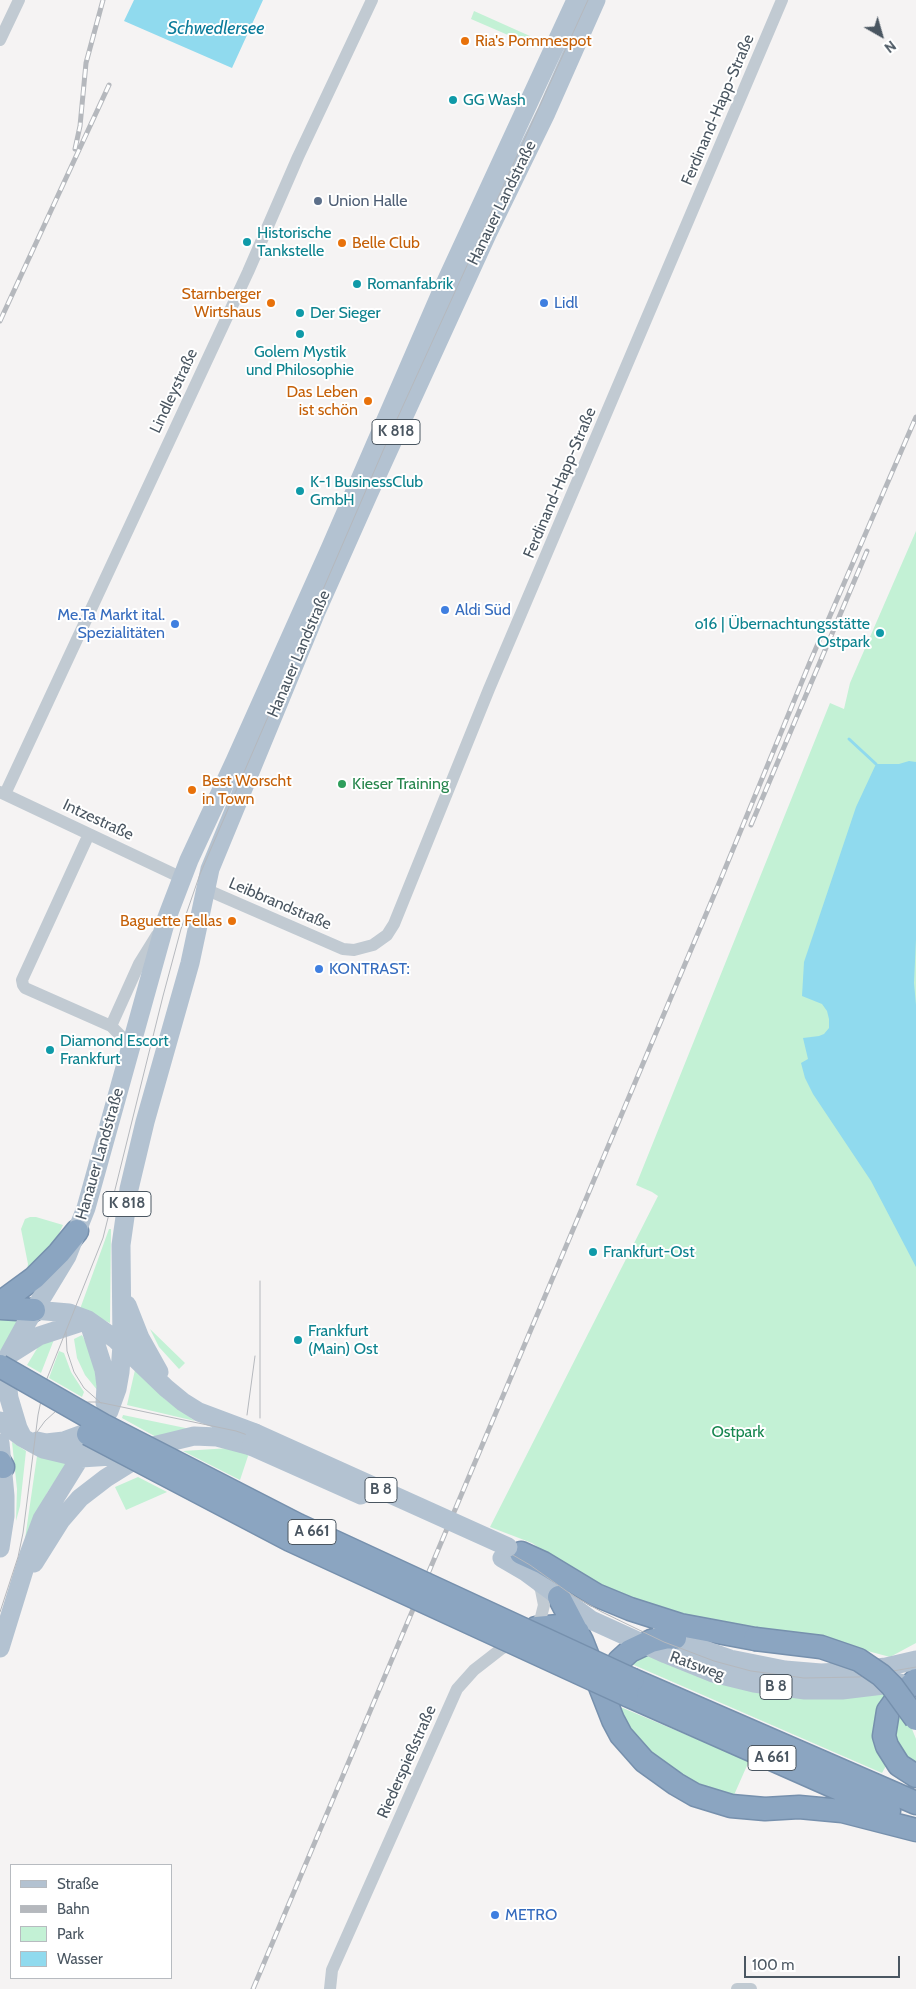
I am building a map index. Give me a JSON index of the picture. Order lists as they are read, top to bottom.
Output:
{
  "streets": {
    "highway": ["A 661"],
    "main road": [
      "Hanauer Landstraße",
      "K 818",
      "B 8",
      "Ratsweg"
    ],
    "street": [
      "Ferdinand-Happ-Straße",
      "Lindleystraße",
      "Intzestraße",
      "Leibbrandstraße",
      "Riederspießstraße"
    ]
  },
  "crossings": [
    ["Ferdinand-Happ-Straße", "Leibbrandstraße"],
    ["Hanauer Landstraße", "K 818"],
    ["Hanauer Landstraße", "Intzestraße"],
    ["Hanauer Landstraße", "Leibbrandstraße"],
    ["Hanauer Landstraße", "B 8"],
    ["Hanauer Landstraße", "A 661"],
    ["Lindleystraße", "Intzestraße"],
    ["K 818", "B 8"],
    ["K 818", "A 661"],
    ["B 8", "A 661"],
    ["B 8", "Ratsweg"]
  ],
  "water": ["Schwedlersee"],
  "parks": ["Ostpark"],
  "places": [
    "Ria's Pommespot",
    "GG Wash",
    "Union Halle",
    "Historische Tankstelle",
    "Belle Club",
    "Romanfabrik",
    "Starnberger Wirtshaus",
    "Lidl",
    "Der Sieger",
    "Golem Mystik und Philosophie",
    "Das Leben ist schön",
    "K-1 BusinessClub GmbH",
    "Aldi Süd",
    "Me.Ta Markt ital. Spezialitäten",
    "o16 | Übernachtungsstätte Ostpark",
    "Kieser Training",
    "Best Worscht in Town",
    "Baguette Fellas",
    "KONTRAST:",
    "Diamond Escort Frankfurt",
    "Frankfurt-Ost",
    "Frankfurt (Main) Ost",
    "METRO"
  ],
  "legend": [
    "Straße",
    "Bahn",
    "Park",
    "Wasser"
  ],
  "scale_bar": "100 m",
  "north": "bottom right"
}
